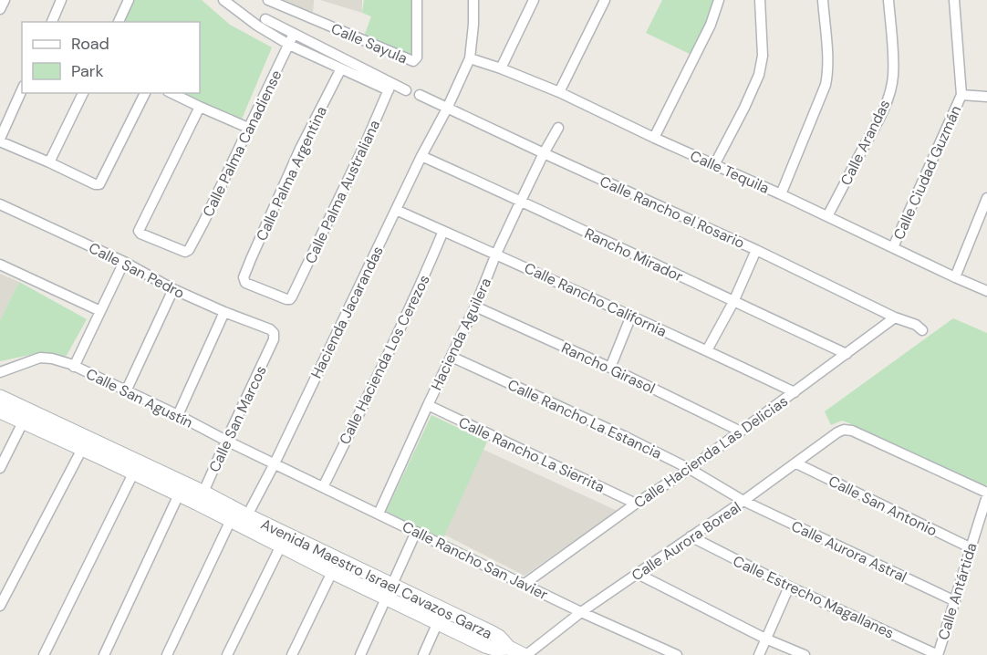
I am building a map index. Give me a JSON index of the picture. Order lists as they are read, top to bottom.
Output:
{
  "streets": {
    "street": [
      "Calle Sayula",
      "Calle Arandas",
      "Calle Palma Canadiense",
      "Calle Tequila",
      "Calle Ciudad Guzmán",
      "Calle Palma Argentina",
      "Calle Palma Australiana",
      "Calle Rancho el Rosario",
      "Rancho Mirador",
      "Calle San Pedro",
      "Calle Rancho California",
      "Hacienda Jacarandas",
      "Hacienda Aguilera",
      "Calle Hacienda Los Cerezos",
      "Rancho Girasol",
      "Calle San Agustín",
      "Calle San Marcos",
      "Calle Rancho La Estancia",
      "Calle Hacienda Las Delicias",
      "Calle Rancho La Sierrita",
      "Calle San Antonio",
      "Calle Aurora Boreal",
      "Calle Aurora Astral",
      "Calle Rancho San Javier",
      "Avenida Maestro Israel Cavazos Garza",
      "Calle Antártida",
      "Calle Estrecho Magallanes"
    ]
  },
  "crossings": [
    ["Calle Arandas", "Calle Tequila"],
    ["Calle Tequila", "Calle Ciudad Guzmán"],
    ["Calle Tequila", "Hacienda Jacarandas"],
    ["Calle Palma Argentina", "Calle Palma Australiana"],
    ["Calle Rancho el Rosario", "Hacienda Jacarandas"],
    ["Calle Rancho el Rosario", "Hacienda Aguilera"],
    ["Calle Rancho el Rosario", "Calle Hacienda Las Delicias"],
    ["Rancho Mirador", "Hacienda Jacarandas"],
    ["Rancho Mirador", "Hacienda Aguilera"],
    ["Rancho Mirador", "Calle Hacienda Las Delicias"],
    ["Calle San Pedro", "Calle San Marcos"],
    ["Calle Rancho California", "Hacienda Jacarandas"],
    ["Calle Rancho California", "Hacienda Aguilera"],
    ["Calle Rancho California", "Calle Hacienda Los Cerezos"],
    ["Calle Rancho California", "Calle Hacienda Las Delicias"],
    ["Hacienda Jacarandas", "Calle San Agustín"],
    ["Hacienda Jacarandas", "Calle Rancho San Javier"],
    ["Hacienda Jacarandas", "Avenida Maestro Israel Cavazos Garza"],
    ["Hacienda Aguilera", "Rancho Girasol"],
    ["Hacienda Aguilera", "Calle Rancho La Estancia"],
    ["Hacienda Aguilera", "Calle Rancho La Sierrita"],
    ["Hacienda Aguilera", "Calle Rancho San Javier"],
    ["Calle Hacienda Los Cerezos", "Calle Rancho San Javier"],
    ["Rancho Girasol", "Calle Hacienda Las Delicias"],
    ["Calle San Agustín", "Calle San Marcos"],
    ["Calle San Agustín", "Calle Rancho San Javier"],
    ["Calle San Marcos", "Avenida Maestro Israel Cavazos Garza"],
    ["Calle Rancho La Estancia", "Calle Hacienda Las Delicias"],
    ["Calle Rancho La Estancia", "Calle Aurora Boreal"],
    ["Calle Rancho La Estancia", "Calle Aurora Astral"],
    ["Calle Hacienda Las Delicias", "Calle Rancho La Sierrita"],
    ["Calle Hacienda Las Delicias", "Calle Rancho San Javier"],
    ["Calle San Antonio", "Calle Aurora Boreal"],
    ["Calle San Antonio", "Calle Antártida"],
    ["Calle Aurora Boreal", "Calle Aurora Astral"],
    ["Calle Aurora Boreal", "Calle Rancho San Javier"],
    ["Calle Aurora Boreal", "Calle Antártida"],
    ["Calle Aurora Boreal", "Calle Estrecho Magallanes"],
    ["Calle Aurora Astral", "Calle Antártida"],
    ["Calle Antártida", "Calle Estrecho Magallanes"]
  ],
  "legend": ["Road", "Park"]
}
